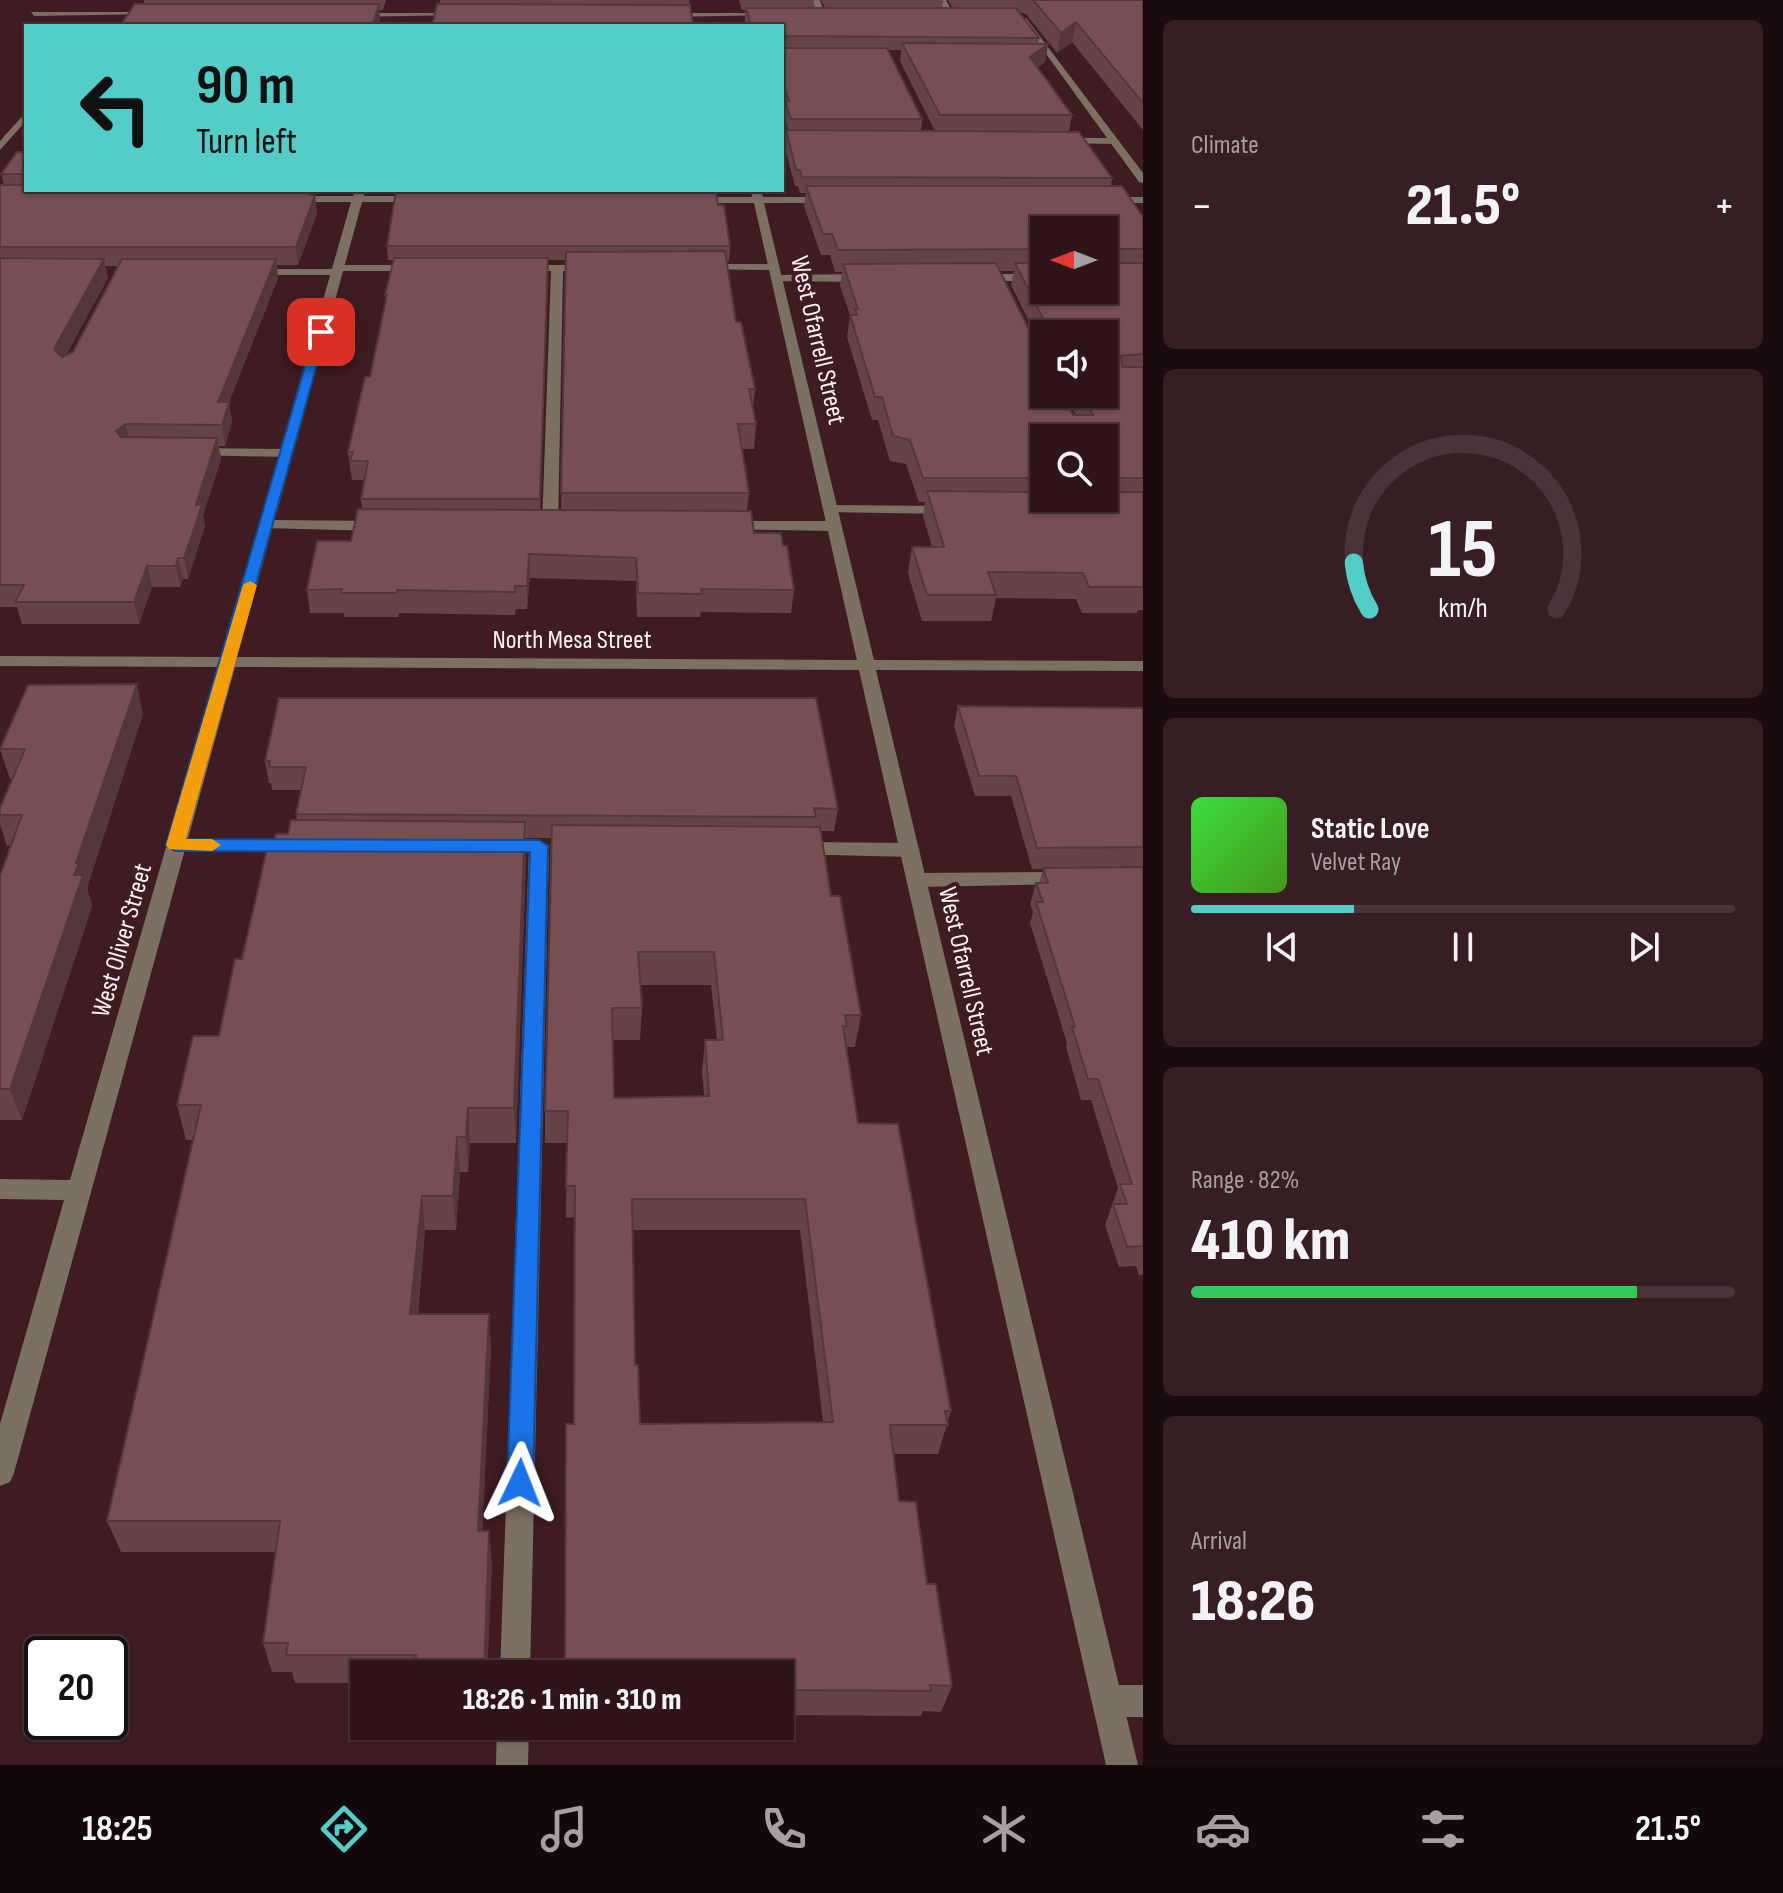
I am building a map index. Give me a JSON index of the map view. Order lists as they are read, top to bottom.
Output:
{
  "streets": {
    "street": ["West Ofarrell Street", "North Mesa Street", "West Oliver Street"]
  },
  "crossings": [
    ["West Ofarrell Street", "North Mesa Street"],
    ["North Mesa Street", "West Oliver Street"]
  ],
  "north": "left",
  "page": {
    "tile": [
      "Climate",
      ["Range · 82%", "410 km"],
      ["Arrival", "18:26"]
    ],
    "turn": ["90 m", "Turn left"],
    "heat": ["−", "21.5°", "+"],
    "song": ["Static Love", "Velvet Ray"],
    "limit": "20",
    "trip": "18:26 · 1 min · 310 m",
    "tabs": ["18:25", "21.5°"],
    "gauge": ["15", "km/h"]
  }
}
